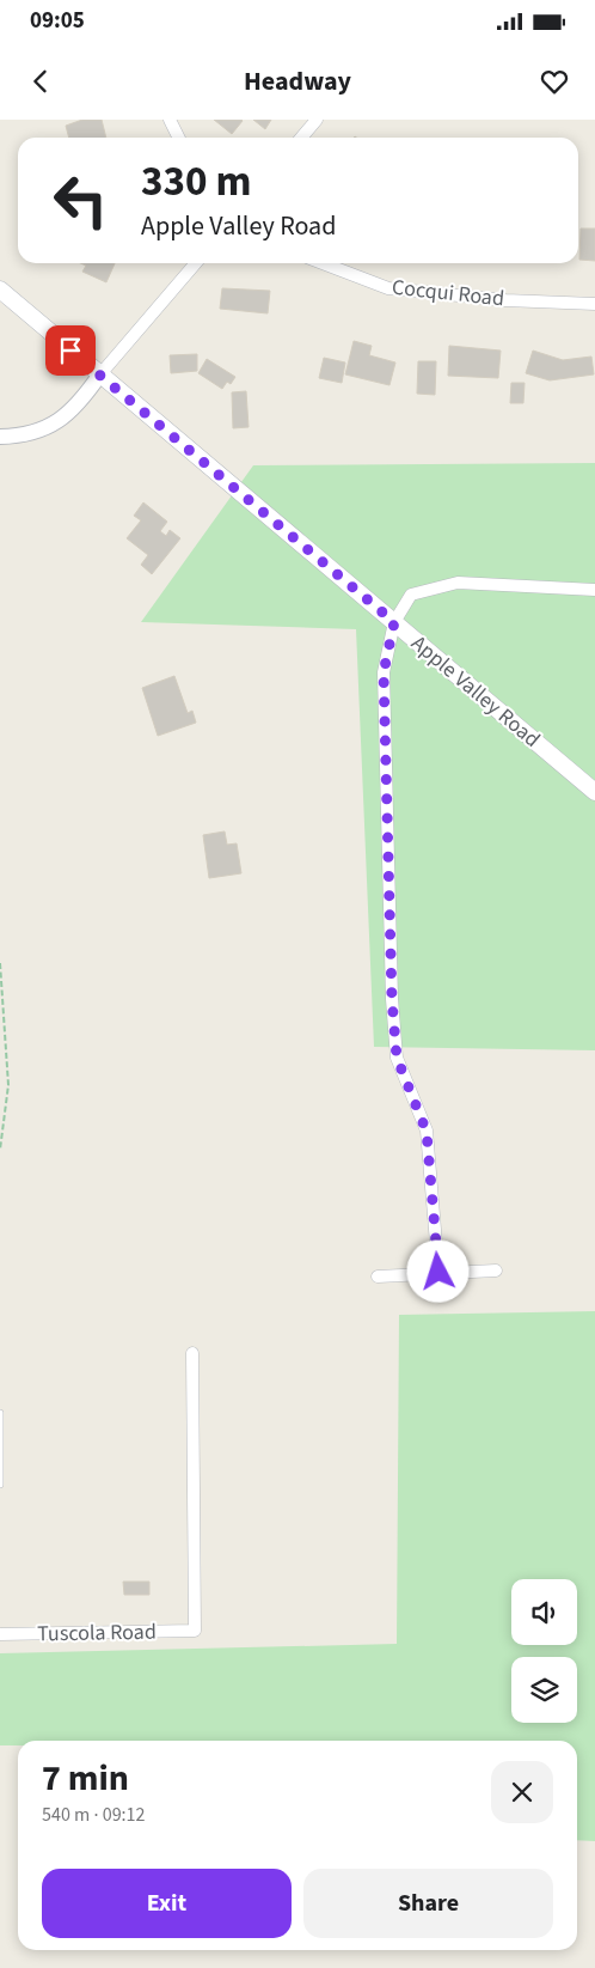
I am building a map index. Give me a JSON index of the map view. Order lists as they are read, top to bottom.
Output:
{
  "streets": {
    "main road": ["Apple Valley Road"],
    "street": ["Cocqui Road", "Tuscola Road"]
  },
  "page": {
    "status": "09:05",
    "header": "Headway",
    "turn": ["330 m", "Apple Valley Road"],
    "heading": ["7 min", "540 m · 09:12"],
    "buttons": ["Exit", "Share"]
  }
}
